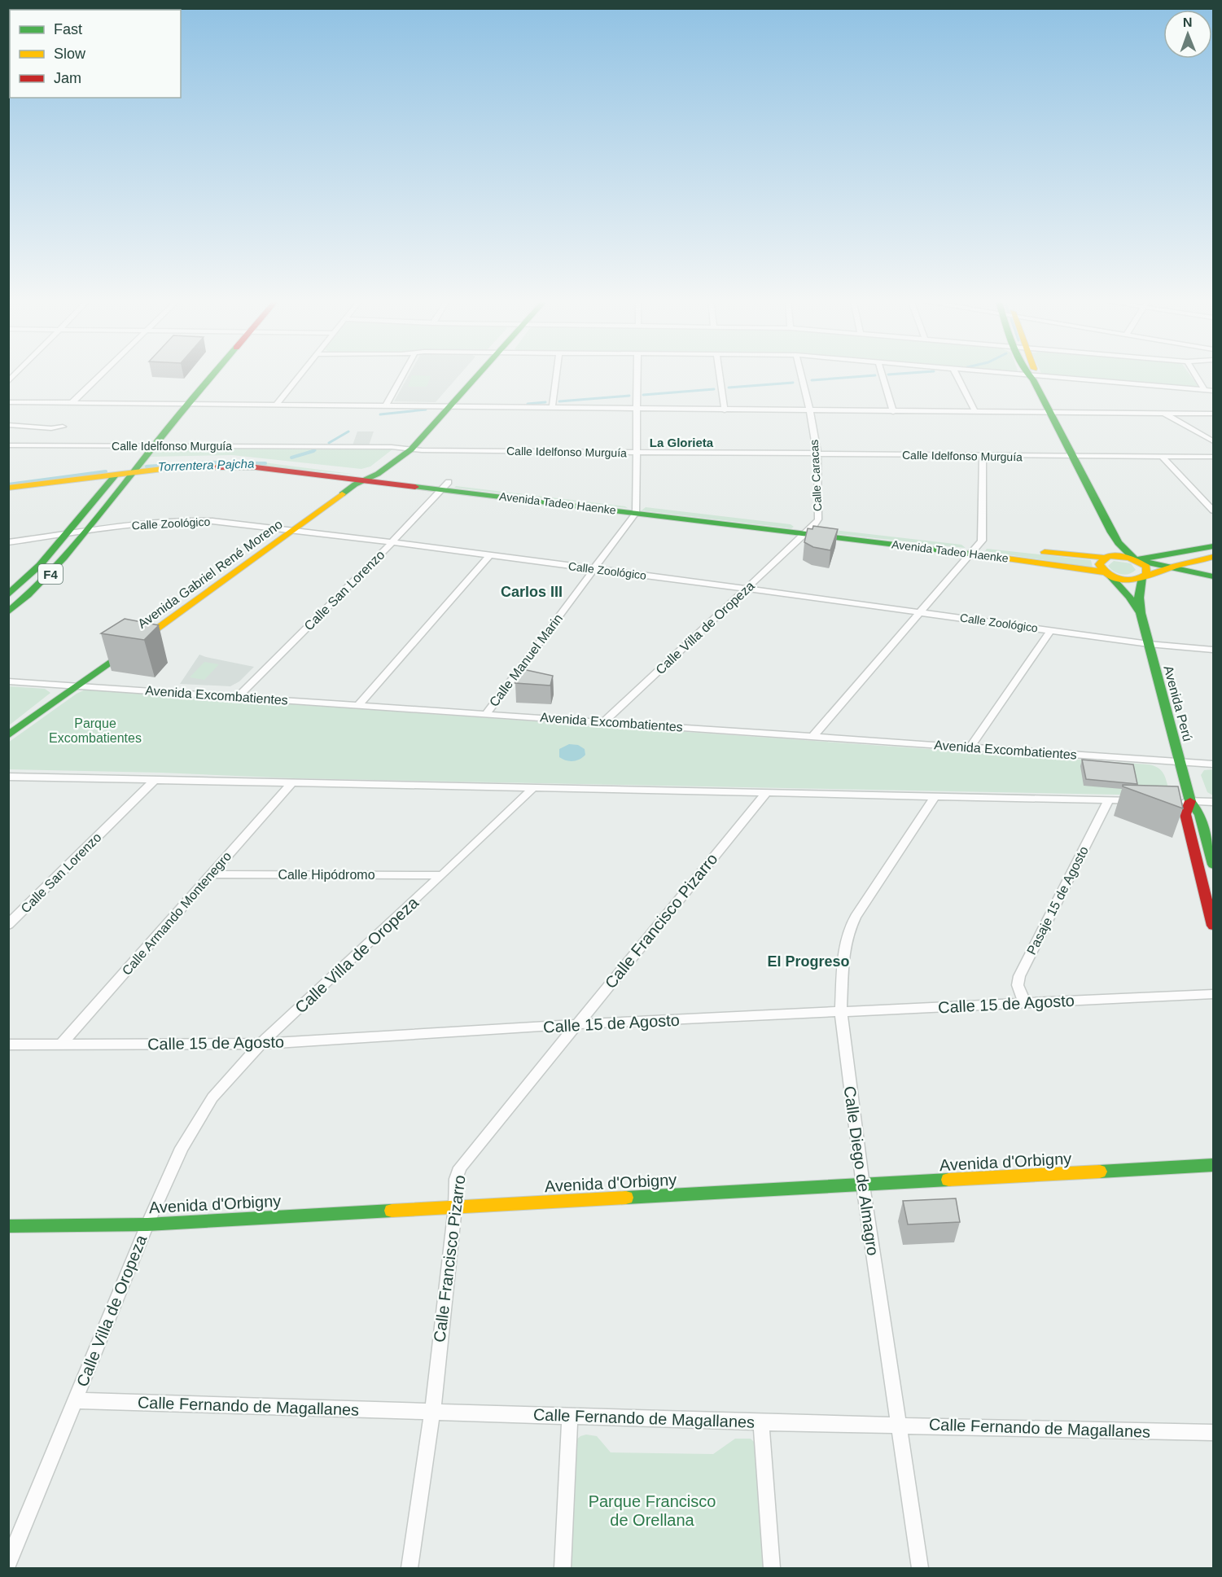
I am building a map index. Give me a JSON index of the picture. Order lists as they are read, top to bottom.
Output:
{
  "streets": {
    "main road": [
      "Avenida Tadeo Haenke",
      "F4",
      "Avenida Gabriel René Moreno",
      "Avenida Perú",
      "Avenida d'Orbigny"
    ],
    "street": [
      "Calle Idelfonso Murguía",
      "Calle Caracas",
      "Calle Zoológico",
      "Calle San Lorenzo",
      "Calle Villa de Oropeza",
      "Calle Manuel Marin",
      "Avenida Excombatientes",
      "Calle Hipódromo",
      "Pasaje 15 de Agosto",
      "Calle Armando Montenegro",
      "Calle Francisco Pizarro",
      "Calle 15 de Agosto",
      "Calle Diego de Almagro",
      "Calle Fernando de Magallanes"
    ]
  },
  "crossings": [
    ["Calle Idelfonso Murguía", "Calle Caracas"],
    ["Calle Idelfonso Murguía", "F4"],
    ["Calle Idelfonso Murguía", "Avenida Gabriel René Moreno"],
    ["Calle Caracas", "Avenida Tadeo Haenke"],
    ["Calle Caracas", "Calle Villa de Oropeza"],
    ["Avenida Tadeo Haenke", "F4"],
    ["Avenida Tadeo Haenke", "Avenida Gabriel René Moreno"],
    ["Avenida Tadeo Haenke", "Calle San Lorenzo"],
    ["Avenida Tadeo Haenke", "Calle Villa de Oropeza"],
    ["Avenida Tadeo Haenke", "Calle Manuel Marin"],
    ["Avenida Tadeo Haenke", "Avenida Perú"],
    ["Calle Zoológico", "F4"],
    ["Calle Zoológico", "Avenida Gabriel René Moreno"],
    ["Calle Zoológico", "Calle San Lorenzo"],
    ["Calle Zoológico", "Calle Villa de Oropeza"],
    ["Calle Zoológico", "Calle Manuel Marin"],
    ["Calle Zoológico", "Avenida Perú"],
    ["Avenida Gabriel René Moreno", "Avenida Excombatientes"],
    ["Calle San Lorenzo", "Avenida Excombatientes"],
    ["Calle Villa de Oropeza", "Avenida Excombatientes"],
    ["Calle Villa de Oropeza", "Calle Hipódromo"],
    ["Calle Villa de Oropeza", "Calle 15 de Agosto"],
    ["Calle Villa de Oropeza", "Avenida d'Orbigny"],
    ["Calle Villa de Oropeza", "Calle Fernando de Magallanes"],
    ["Calle Manuel Marin", "Avenida Excombatientes"],
    ["Avenida Excombatientes", "Avenida Perú"],
    ["Calle Hipódromo", "Calle Armando Montenegro"],
    ["Pasaje 15 de Agosto", "Calle 15 de Agosto"],
    ["Calle Armando Montenegro", "Calle 15 de Agosto"],
    ["Calle Francisco Pizarro", "Calle 15 de Agosto"],
    ["Calle Francisco Pizarro", "Avenida d'Orbigny"],
    ["Calle Francisco Pizarro", "Calle Fernando de Magallanes"],
    ["Calle 15 de Agosto", "Calle Diego de Almagro"],
    ["Avenida d'Orbigny", "Calle Diego de Almagro"],
    ["Calle Diego de Almagro", "Calle Fernando de Magallanes"]
  ],
  "districts": ["La Glorieta", "Carlos III", "El Progreso"],
  "water": ["Torrentera Pajcha"],
  "parks": ["Parque Excombatientes", "Parque Francisco de Orellana"],
  "legend": ["Fast", "Slow", "Jam"],
  "north": "top"
}
